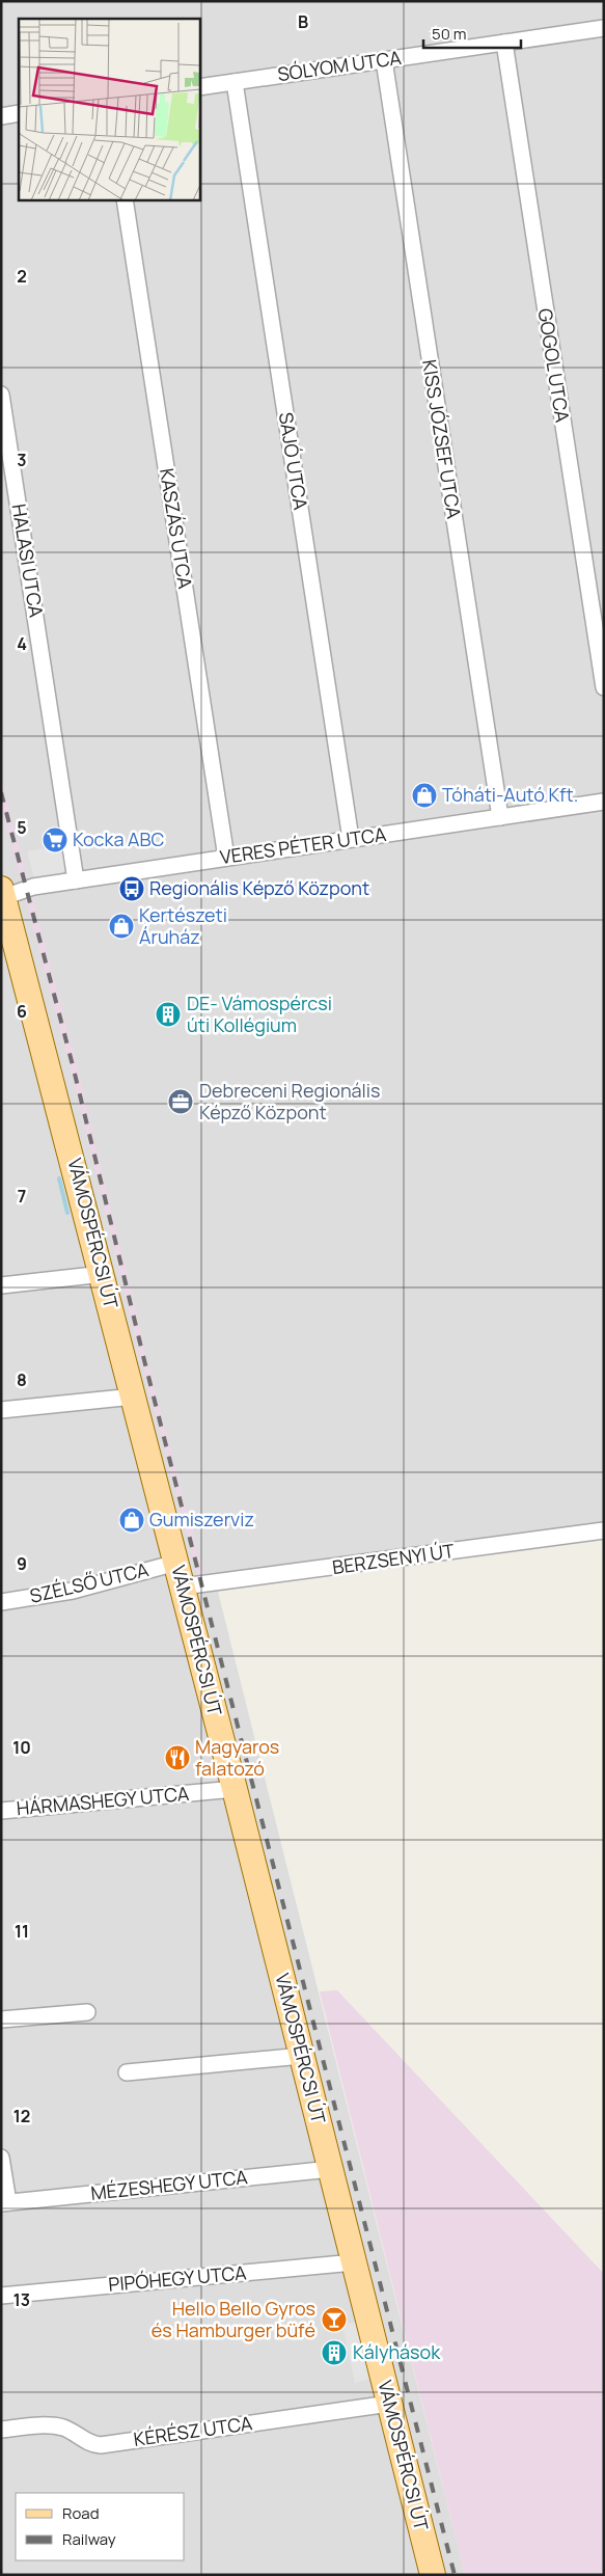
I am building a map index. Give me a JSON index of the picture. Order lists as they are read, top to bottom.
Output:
{
  "streets": {
    "main road": ["VÁMOSPÉRCSI ÚT"],
    "street": [
      "SÓLYOM UTCA",
      "GOGOL UTCA",
      "KISS JÓZSEF UTCA",
      "SAJÓ UTCA",
      "KASZÁS UTCA",
      "HALASI UTCA",
      "VERES PÉTER UTCA",
      "BERZSENYI ÚT",
      "SZÉLSŐ UTCA",
      "HÁRMASHEGY UTCA",
      "MÉZESHEGY UTCA",
      "PIPÓHEGY UTCA",
      "KÉRÉSZ UTCA"
    ]
  },
  "crossings": [
    ["SÓLYOM UTCA", "GOGOL UTCA"],
    ["SÓLYOM UTCA", "KISS JÓZSEF UTCA"],
    ["SÓLYOM UTCA", "SAJÓ UTCA"],
    ["KISS JÓZSEF UTCA", "VERES PÉTER UTCA"],
    ["SAJÓ UTCA", "VERES PÉTER UTCA"],
    ["KASZÁS UTCA", "VERES PÉTER UTCA"],
    ["HALASI UTCA", "VERES PÉTER UTCA"],
    ["VERES PÉTER UTCA", "VÁMOSPÉRCSI ÚT"],
    ["VÁMOSPÉRCSI ÚT", "BERZSENYI ÚT"],
    ["VÁMOSPÉRCSI ÚT", "SZÉLSŐ UTCA"],
    ["VÁMOSPÉRCSI ÚT", "HÁRMASHEGY UTCA"],
    ["VÁMOSPÉRCSI ÚT", "MÉZESHEGY UTCA"],
    ["VÁMOSPÉRCSI ÚT", "PIPÓHEGY UTCA"],
    ["VÁMOSPÉRCSI ÚT", "KÉRÉSZ UTCA"]
  ],
  "places": {
    "shop": ["Tóháti-Autó Kft.", "Kertészeti Áruház", "Gumiszerviz"],
    "supermarket": ["Kocka ABC"],
    "bus stop": ["Regionális Képző Központ"],
    "building": ["DE- Vámospércsi úti Kollégium", "Kályhások"],
    "office": ["Debreceni Regionális Képző Központ"],
    "restaurant": ["Magyaros falatozó"],
    "bar": ["Hello Bello Gyros és Hamburger büfé"]
  },
  "legend": ["Road", "Railway"],
  "scale_bar": "50 m",
  "grid": {
    "columns": ["B"],
    "rows": [
      "2",
      "3",
      "4",
      "5",
      "6",
      "7",
      "8",
      "9",
      "10",
      "11",
      "12",
      "13"
    ]
  }
}
